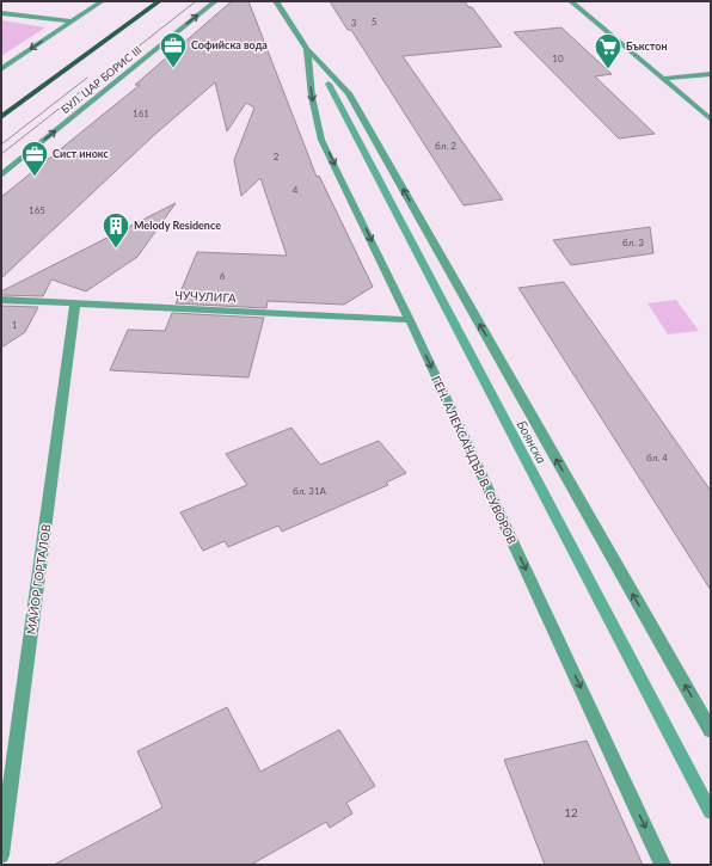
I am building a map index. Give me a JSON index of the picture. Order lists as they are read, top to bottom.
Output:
{
  "streets": {
    "street": [
      "БУЛ. ЦАР БОРИС III",
      "ЧУЧУЛИГА",
      "ГЕН. АЛЕКСАНДЪР В. СУВОРОВ",
      "МАЙОР ГОРТАЛОВ"
    ]
  },
  "crossings": [
    ["ЧУЧУЛИГА", "ГЕН. АЛЕКСАНДЪР В. СУВОРОВ"],
    ["ЧУЧУЛИГА", "МАЙОР ГОРТАЛОВ"]
  ],
  "water": ["Боянска"],
  "places": {
    "office": ["Софийска вода", "Сист инокс"],
    "supermarket": ["Бъкстон"],
    "building": ["Melody Residence"]
  },
  "house_numbers": [
    "5",
    "3",
    "10",
    "161",
    "бл. 2",
    "2",
    "4",
    "165",
    "бл. 3",
    "6",
    "1",
    "бл. 4",
    "бл. 31А",
    "12"
  ]
}
